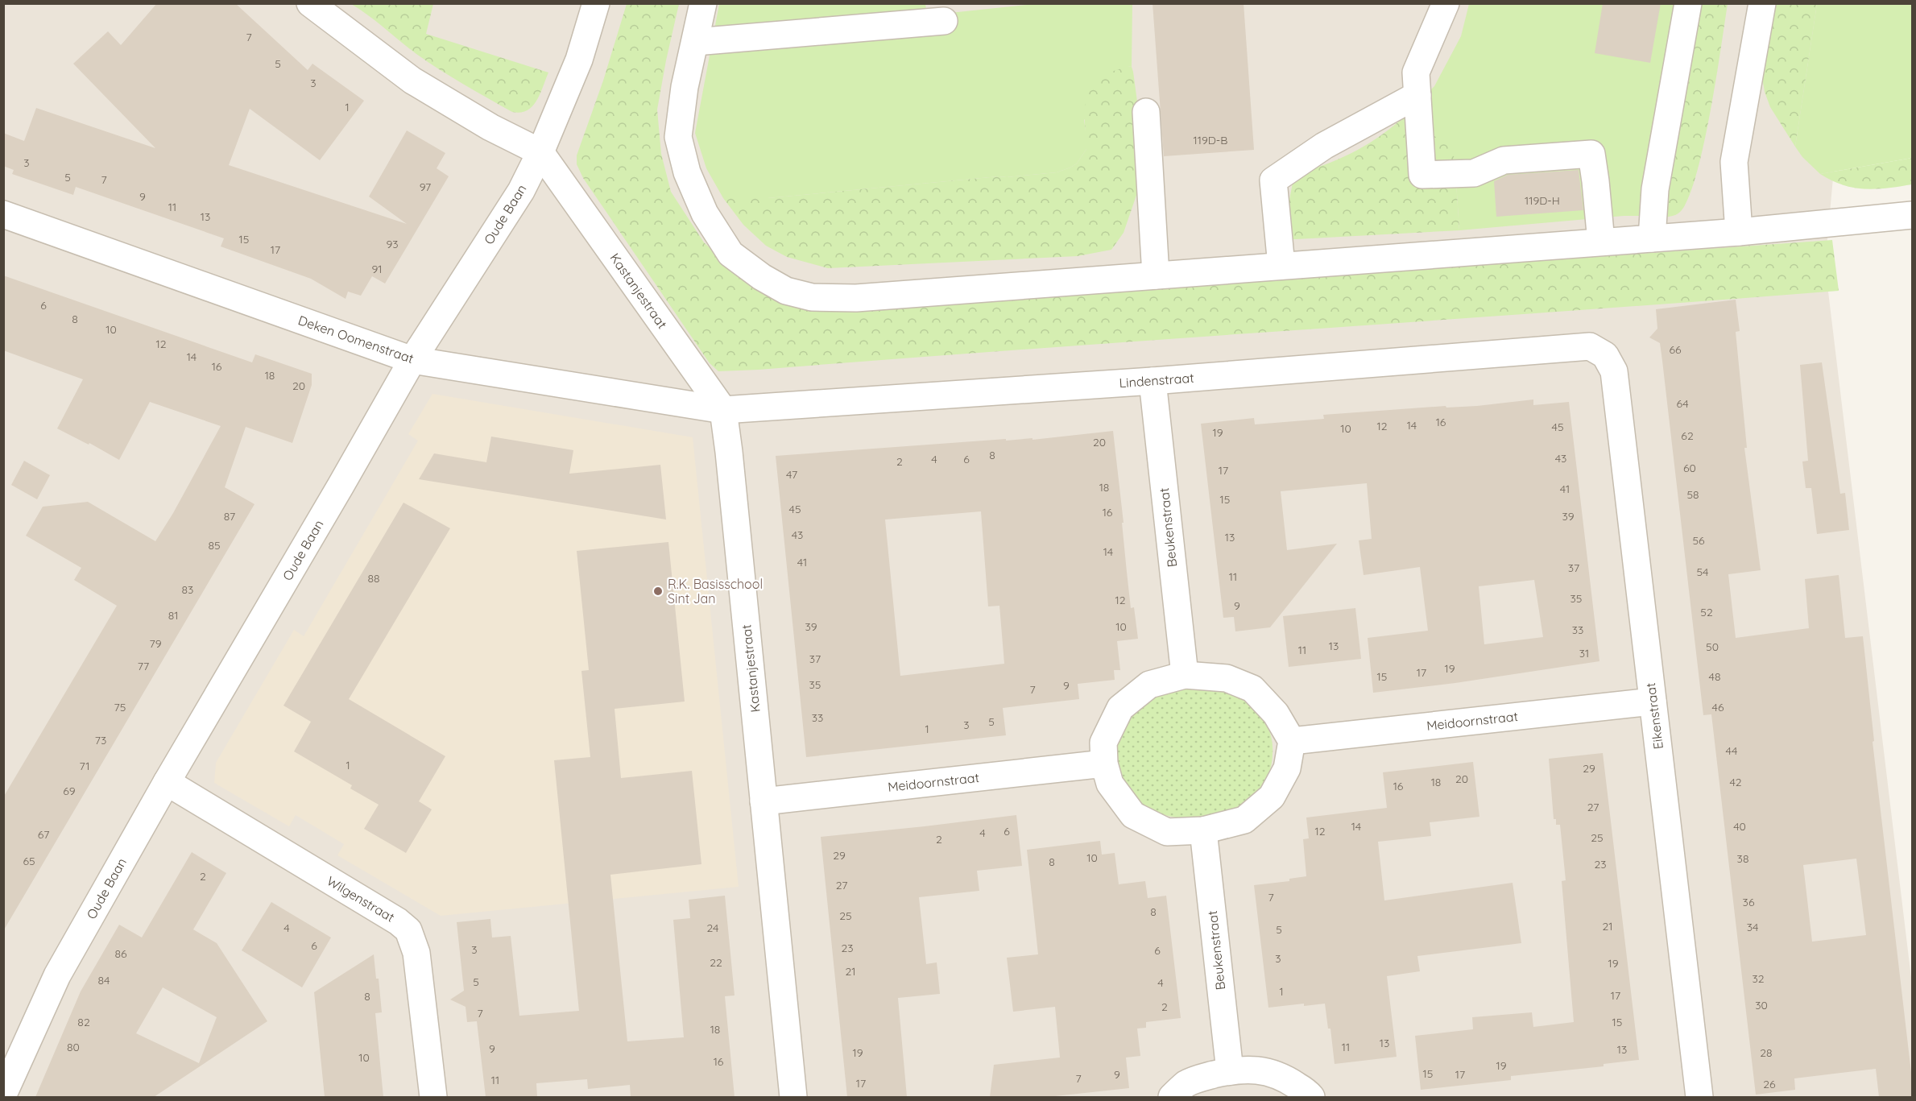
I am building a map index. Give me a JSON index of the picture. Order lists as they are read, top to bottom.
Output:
{
  "streets": {
    "street": [
      "Oude Baan",
      "Kastanjestraat",
      "Deken Oomenstraat",
      "Lindenstraat",
      "Beukenstraat",
      "Eikenstraat",
      "Meidoornstraat",
      "Wilgenstraat"
    ]
  },
  "crossings": [
    ["Oude Baan", "Kastanjestraat"],
    ["Oude Baan", "Deken Oomenstraat"],
    ["Oude Baan", "Wilgenstraat"],
    ["Kastanjestraat", "Deken Oomenstraat"],
    ["Kastanjestraat", "Lindenstraat"],
    ["Kastanjestraat", "Meidoornstraat"],
    ["Deken Oomenstraat", "Lindenstraat"],
    ["Lindenstraat", "Beukenstraat"],
    ["Lindenstraat", "Eikenstraat"],
    ["Beukenstraat", "Meidoornstraat"],
    ["Eikenstraat", "Meidoornstraat"]
  ],
  "places": ["R.K. Basisschool Sint Jan"],
  "house_numbers": [
    "7",
    "5",
    "3",
    "1",
    "119D-B",
    "3",
    "5",
    "7",
    "97",
    "9",
    "119D-H",
    "11",
    "13",
    "15",
    "93",
    "17",
    "91",
    "6",
    "8",
    "10",
    "12",
    "66",
    "14",
    "16",
    "18",
    "20",
    "64",
    "16",
    "14",
    "12",
    "45",
    "10",
    "19",
    "62",
    "20",
    "8",
    "43",
    "4",
    "6",
    "2",
    "60",
    "17",
    "47",
    "18",
    "41",
    "58",
    "15",
    "45",
    "16",
    "87",
    "39",
    "43",
    "13",
    "56",
    "85",
    "14",
    "41",
    "37",
    "54",
    "11",
    "88",
    "83",
    "35",
    "12",
    "9",
    "52",
    "81",
    "39",
    "10",
    "33",
    "79",
    "13",
    "50",
    "11",
    "31",
    "37",
    "77",
    "19",
    "17",
    "15",
    "48",
    "35",
    "9",
    "7",
    "75",
    "46",
    "33",
    "5",
    "3",
    "1",
    "73",
    "44",
    "1",
    "71",
    "29",
    "20",
    "18",
    "42",
    "16",
    "69",
    "27",
    "14",
    "40",
    "6",
    "12",
    "4",
    "67",
    "25",
    "2",
    "29",
    "10",
    "38",
    "65",
    "8",
    "23",
    "2",
    "27",
    "7",
    "36",
    "8",
    "25",
    "21",
    "34",
    "4",
    "24",
    "5",
    "6",
    "23",
    "3",
    "6",
    "86",
    "3",
    "22",
    "19",
    "21",
    "32",
    "84",
    "5",
    "4",
    "1",
    "17",
    "8",
    "30",
    "2",
    "7",
    "82",
    "15",
    "18",
    "13",
    "80",
    "11",
    "9",
    "13",
    "19",
    "28",
    "10",
    "16",
    "19",
    "15",
    "9",
    "17",
    "7",
    "11",
    "17",
    "26"
  ]
}
